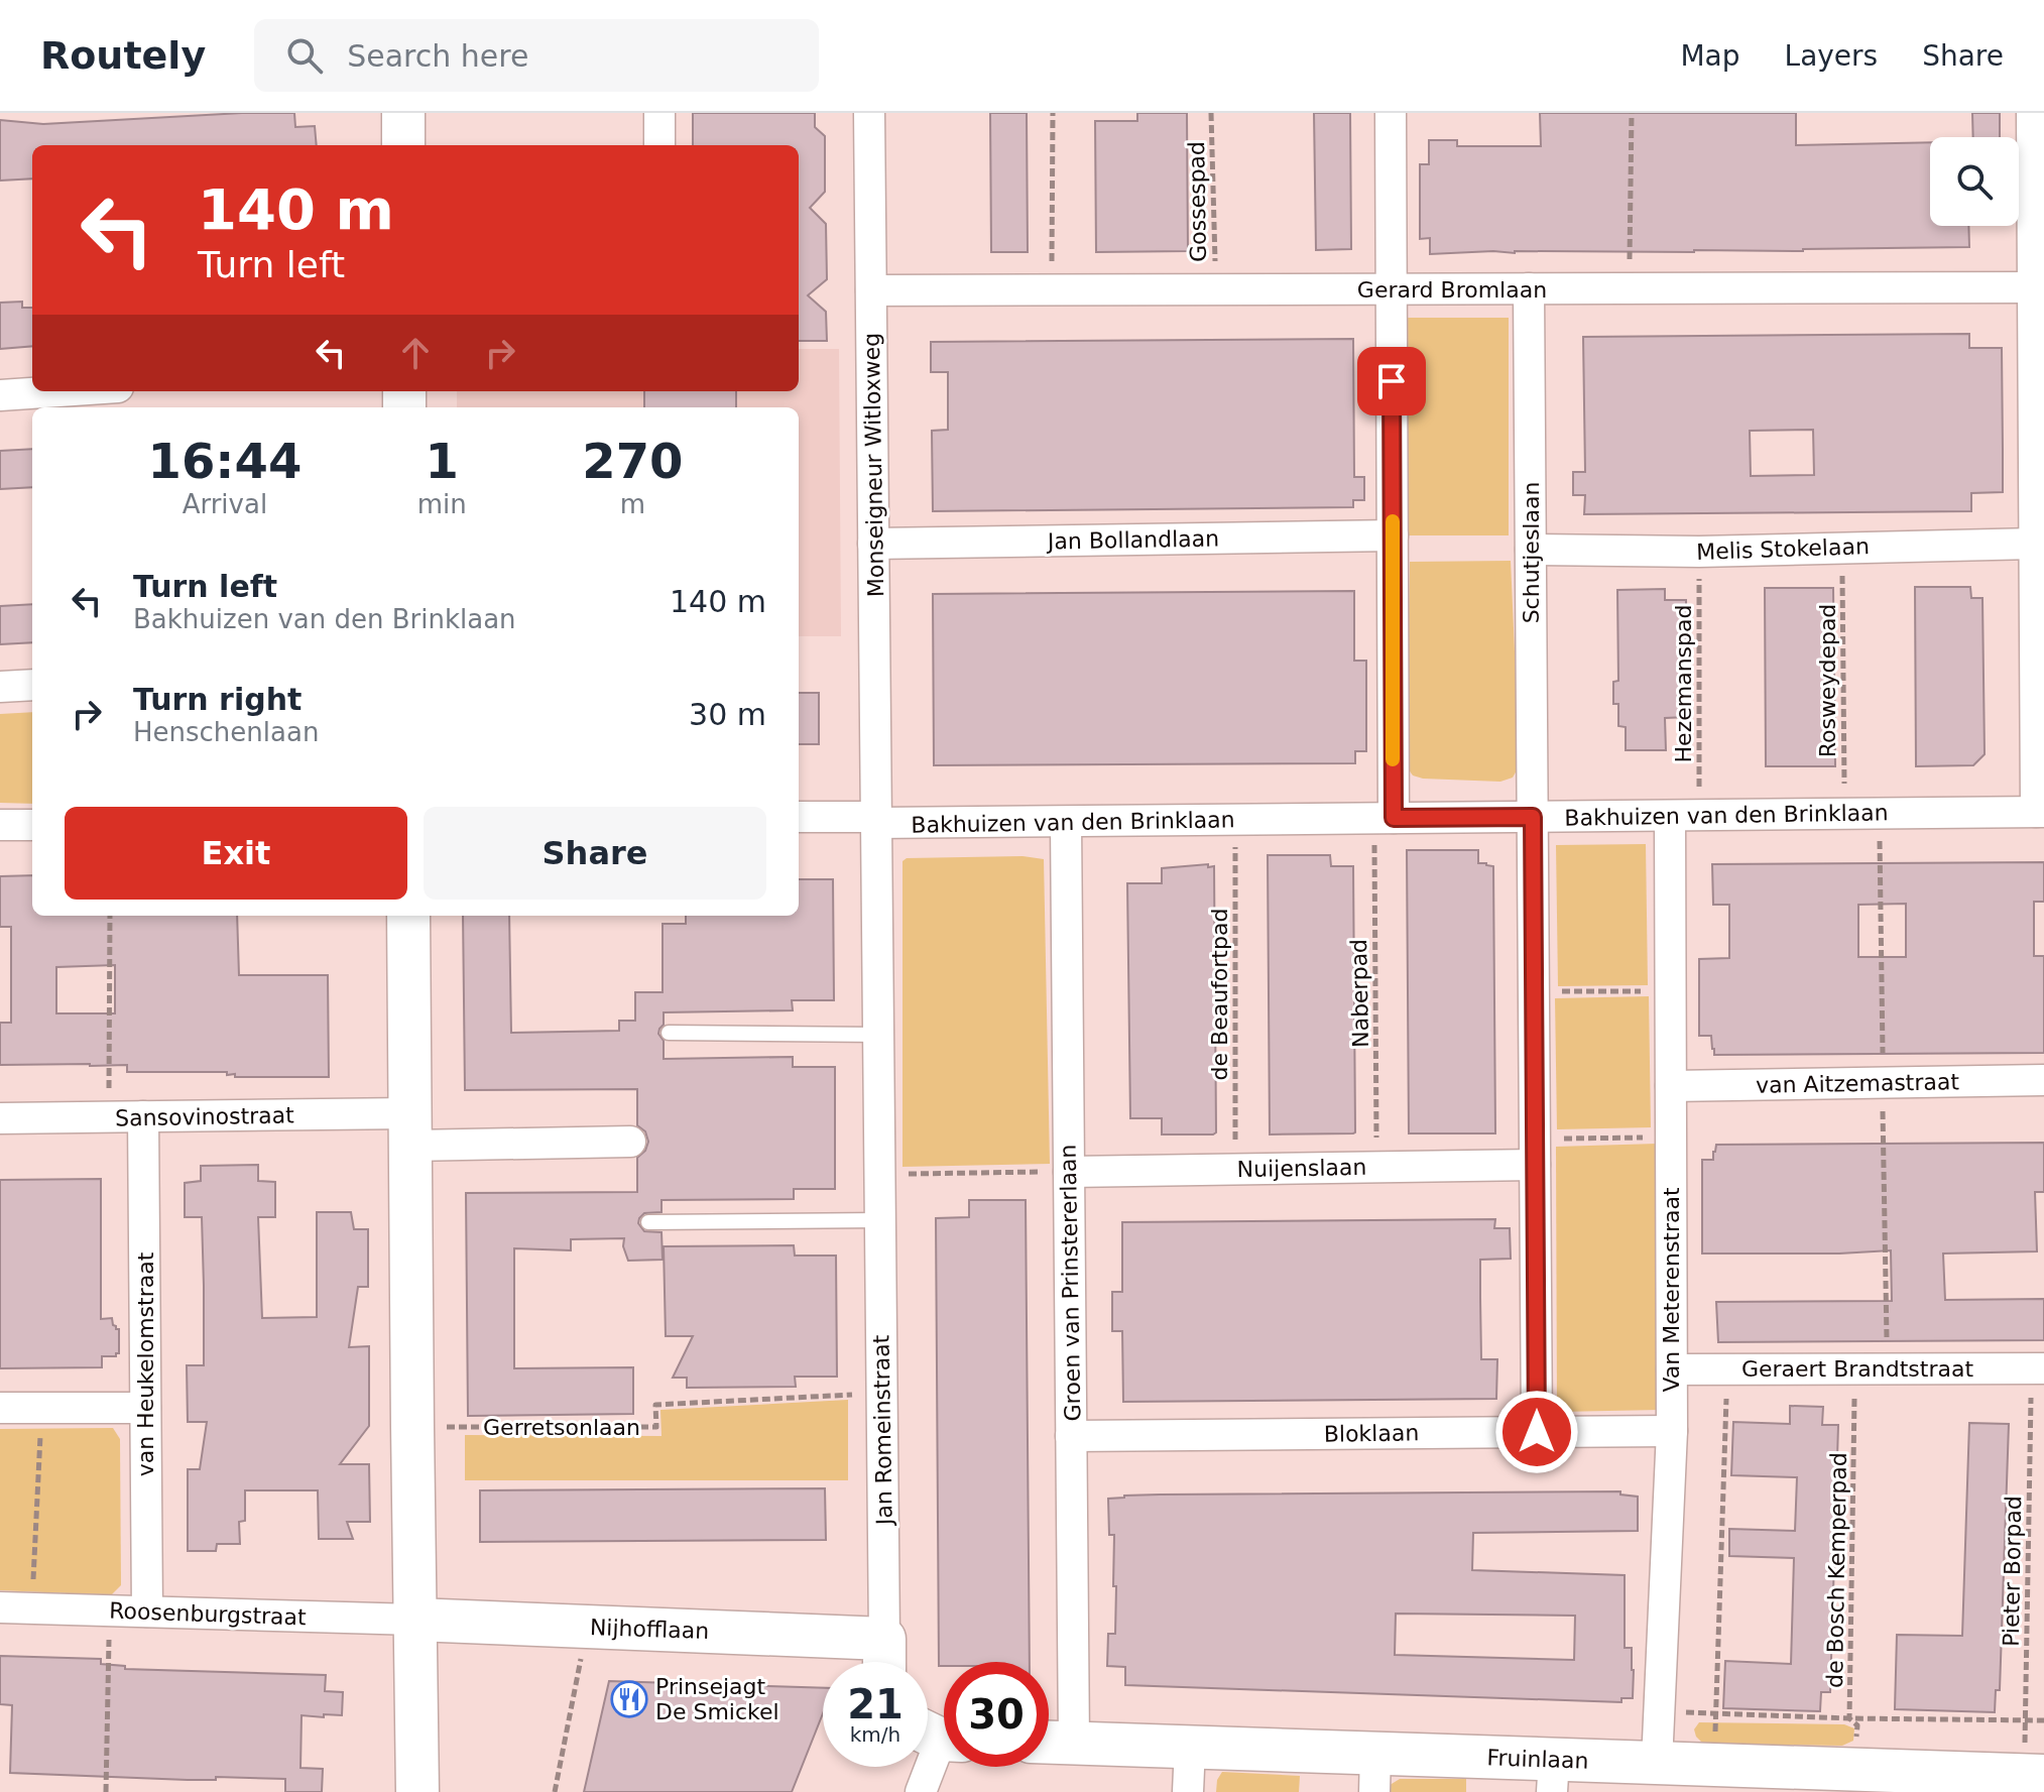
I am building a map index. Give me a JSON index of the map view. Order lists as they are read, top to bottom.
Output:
{
  "streets": {
    "street": [
      "Gerard Bromlaan",
      "Monseigneur Witloxweg",
      "Jan Bollandlaan",
      "Melis Stokelaan",
      "Schutjeslaan",
      "Bakhuizen van den Brinklaan",
      "van Aitzemastraat",
      "Sansovinostraat",
      "Nuijenslaan",
      "Groen van Prinstererlaan",
      "Van Meterenstraat",
      "van Heukelomstraat",
      "Geraert Brandtstraat",
      "Jan Romeinstraat",
      "Bloklaan",
      "Roosenburgstraat",
      "Nijhofflaan",
      "Fruinlaan"
    ],
    "path": [
      "Gossespad",
      "Rosweydepad",
      "Hezemanspad",
      "Naberpad",
      "de Beaufortpad",
      "Gerretsonlaan",
      "de Bosch Kemperpad",
      "Pieter Borpad"
    ]
  },
  "crossings": [
    ["Gossespad", "Gerard Bromlaan"],
    ["Gerard Bromlaan", "Monseigneur Witloxweg"],
    ["Gerard Bromlaan", "Schutjeslaan"],
    ["Monseigneur Witloxweg", "Jan Bollandlaan"],
    ["Monseigneur Witloxweg", "Bakhuizen van den Brinklaan"],
    ["Monseigneur Witloxweg", "Jan Romeinstraat"],
    ["Melis Stokelaan", "Schutjeslaan"],
    ["Melis Stokelaan", "Rosweydepad"],
    ["Melis Stokelaan", "Hezemanspad"],
    ["Schutjeslaan", "Bakhuizen van den Brinklaan"],
    ["Schutjeslaan", "Nuijenslaan"],
    ["Schutjeslaan", "Bloklaan"],
    ["Rosweydepad", "Bakhuizen van den Brinklaan"],
    ["Hezemanspad", "Bakhuizen van den Brinklaan"],
    ["Hezemanspad", "Van Meterenstraat"],
    ["Bakhuizen van den Brinklaan", "Naberpad"],
    ["Bakhuizen van den Brinklaan", "de Beaufortpad"],
    ["Bakhuizen van den Brinklaan", "Groen van Prinstererlaan"],
    ["Bakhuizen van den Brinklaan", "Van Meterenstraat"],
    ["Bakhuizen van den Brinklaan", "Jan Romeinstraat"],
    ["Naberpad", "Nuijenslaan"],
    ["de Beaufortpad", "Nuijenslaan"],
    ["van Aitzemastraat", "Van Meterenstraat"],
    ["Sansovinostraat", "van Heukelomstraat"],
    ["Nuijenslaan", "Groen van Prinstererlaan"],
    ["Groen van Prinstererlaan", "Bloklaan"],
    ["Groen van Prinstererlaan", "Fruinlaan"],
    ["Van Meterenstraat", "Geraert Brandtstraat"],
    ["Van Meterenstraat", "Bloklaan"],
    ["Van Meterenstraat", "Fruinlaan"],
    ["van Heukelomstraat", "Roosenburgstraat"],
    ["Geraert Brandtstraat", "de Bosch Kemperpad"],
    ["Geraert Brandtstraat", "Pieter Borpad"],
    ["Gerretsonlaan", "Jan Romeinstraat"],
    ["Jan Romeinstraat", "Nijhofflaan"],
    ["de Bosch Kemperpad", "Fruinlaan"],
    ["Pieter Borpad", "Fruinlaan"],
    ["Roosenburgstraat", "Nijhofflaan"]
  ],
  "places": {
    "restaurant": ["Prinsejagt De Smickel"]
  },
  "page": {
    "header": "Routely",
    "search": "Search here",
    "nav": ["Map", "Layers", "Share"],
    "turn": ["140 m", "Turn left"],
    "eta": [
      "16:44",
      "Arrival",
      "1",
      "min",
      "270",
      "m"
    ],
    "list": [
      {
        "name": "Turn left",
        "note": "Bakhuizen van den Brinklaan",
        "value": "140 m"
      },
      {
        "name": "Turn right",
        "note": "Henschenlaan",
        "value": "30 m"
      }
    ],
    "buttons": ["Exit", "Share"],
    "speed": "21 km/h",
    "limit": "30"
  }
}
